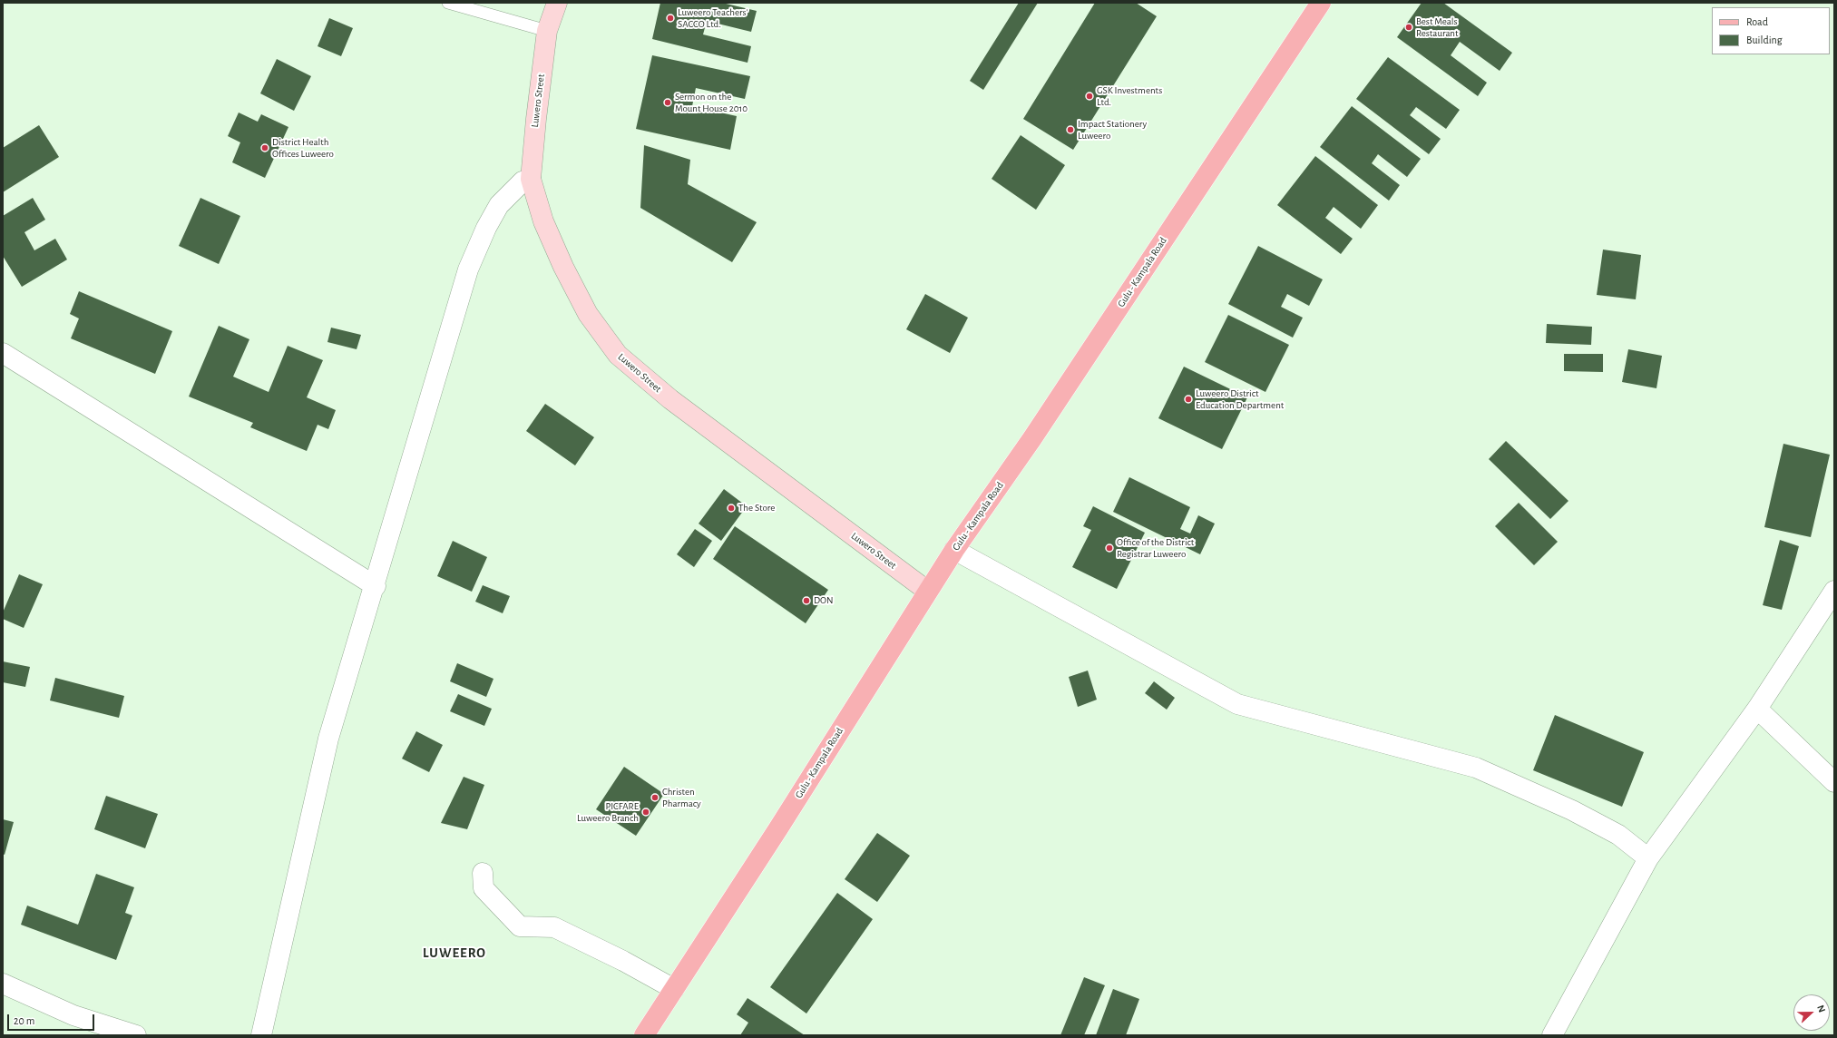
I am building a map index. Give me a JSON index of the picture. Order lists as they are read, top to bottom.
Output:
{
  "streets": {
    "main road": ["Luwero Street", "Gulu - Kampala Road"]
  },
  "crossings": [
    ["Luwero Street", "Gulu - Kampala Road"]
  ],
  "districts": ["LUWEERO"],
  "places": [
    "Luweero Teachers' SACCO Ltd.",
    "Best Meals Restaurant",
    "GSK Investments Ltd.",
    "Sermon on the Mount House 2010",
    "Impact Stationery Luweero",
    "District Health Offices Luweero",
    "Luweero District Education Department",
    "The Store",
    "Office of the District Registrar Luweero",
    "DON",
    "Christen Pharmacy",
    "PICFARE Luweero Branch"
  ],
  "legend": ["Road", "Building"],
  "scale_bar": "20 m",
  "north": "right"
}
